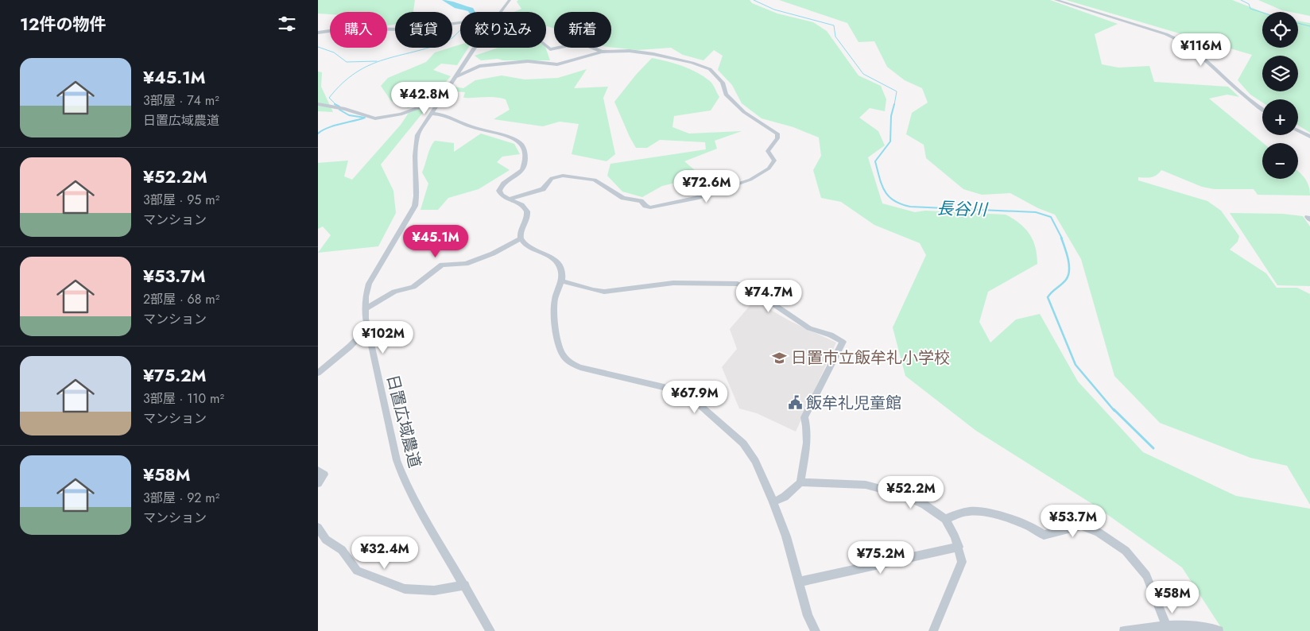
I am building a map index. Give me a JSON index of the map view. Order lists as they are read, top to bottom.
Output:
{
  "streets": {
    "street": ["日置広域農道"]
  },
  "water": ["長谷川"],
  "places": {
    "school or university": ["日置市立飯牟礼小学校"],
    "public building": ["飯牟礼児童館"]
  },
  "page": {
    "heading": "12件の物件",
    "map_buttons": ["+", "−"],
    "chip": [
      "購入",
      "賃貸",
      "絞り込み",
      "新着"
    ],
    "price": [
      "¥116M",
      "¥42.8M",
      "¥72.6M",
      "¥45.1M",
      "¥74.7M",
      "¥102M",
      "¥67.9M",
      "¥52.2M",
      "¥53.7M",
      "¥32.4M",
      "¥75.2M",
      "¥58M"
    ],
    "list": [
      {
        "name": "¥45.1M",
        "note": "3部屋 · 74 m² · 日置広域農道"
      },
      {
        "name": "¥52.2M",
        "note": "3部屋 · 95 m² · マンション"
      },
      {
        "name": "¥53.7M",
        "note": "2部屋 · 68 m² · マンション"
      },
      {
        "name": "¥75.2M",
        "note": "3部屋 · 110 m² · マンション"
      },
      {
        "name": "¥58M",
        "note": "3部屋 · 92 m² · マンション"
      }
    ]
  }
}
